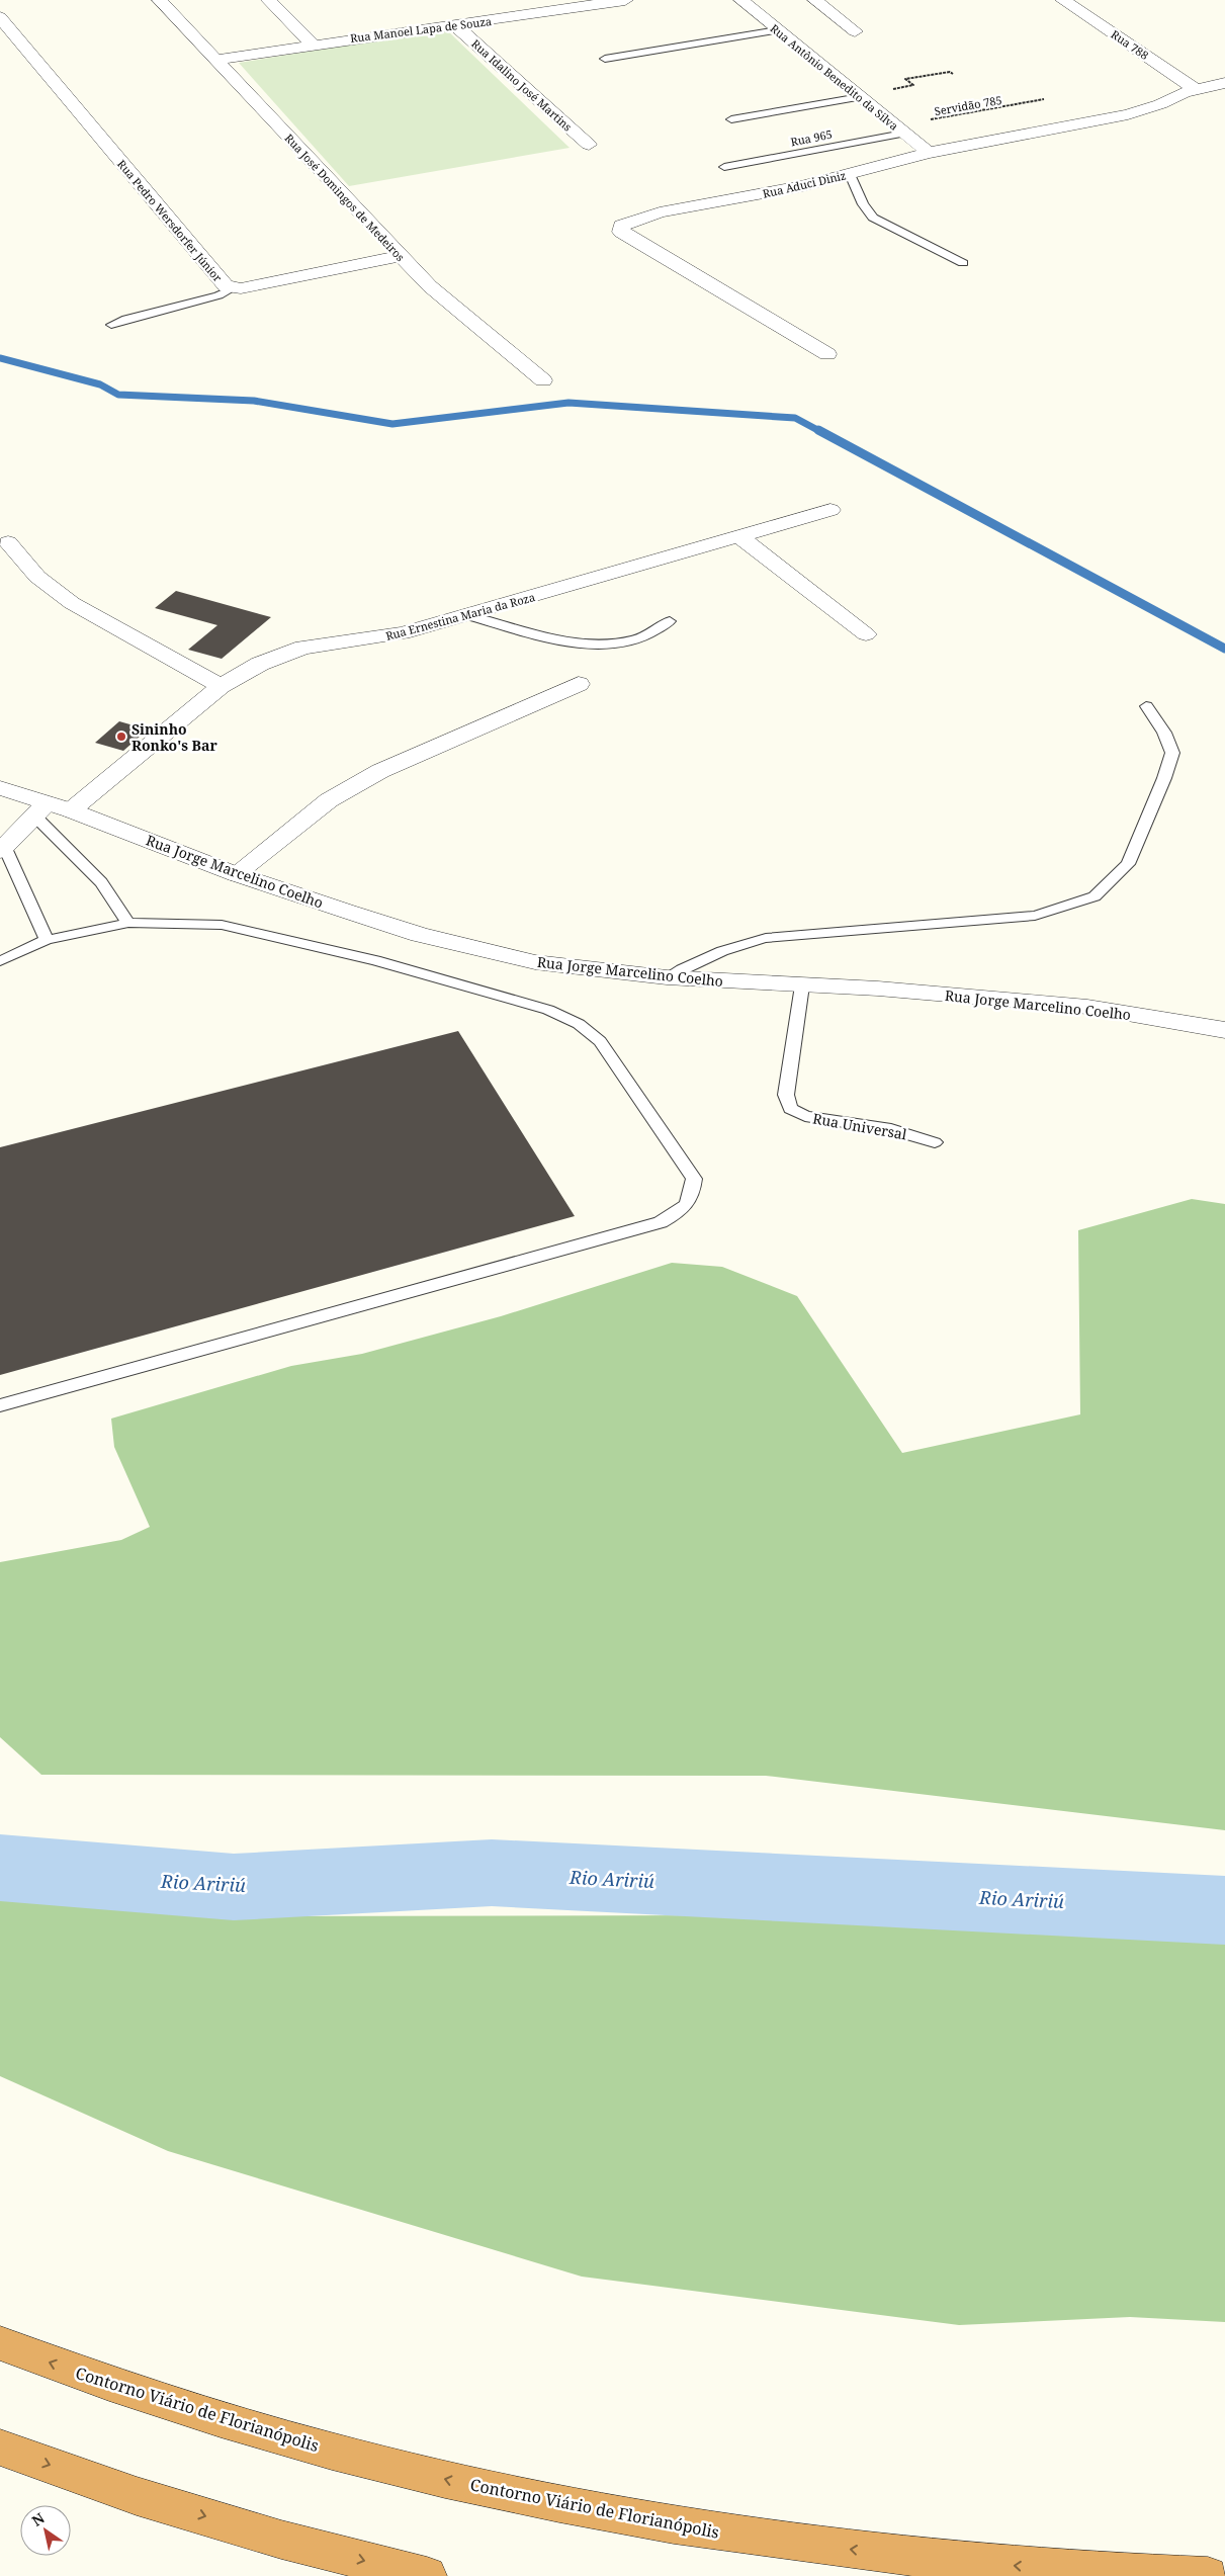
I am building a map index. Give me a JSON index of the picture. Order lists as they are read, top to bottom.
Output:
{
  "streets": {
    "highway": ["Contorno Viário de Florianópolis"],
    "street": [
      "Rua Manoel Lapa de Souza",
      "Rua 788",
      "Rua Antônio Benedito da Silva",
      "Rua Idalino José Martins",
      "Rua Aduci Diniz",
      "Rua José Domingos de Medeiros",
      "Rua Pedro Wersdorfer Júnior",
      "Rua Ernestina Maria da Roza",
      "Rua Jorge Marcelino Coelho"
    ],
    "lane": ["Rua 965", "Rua Universal"],
    "path": ["Servidão 785"]
  },
  "crossings": [
    ["Rua Manoel Lapa de Souza", "Rua Idalino José Martins"],
    ["Rua Manoel Lapa de Souza", "Rua José Domingos de Medeiros"],
    ["Rua 788", "Rua Aduci Diniz"],
    ["Rua Antônio Benedito da Silva", "Servidão 785"],
    ["Rua Antônio Benedito da Silva", "Rua 965"],
    ["Rua Antônio Benedito da Silva", "Rua Aduci Diniz"],
    ["Servidão 785", "Rua 965"],
    ["Rua José Domingos de Medeiros", "Rua Pedro Wersdorfer Júnior"],
    ["Rua Ernestina Maria da Roza", "Rua Jorge Marcelino Coelho"],
    ["Rua Jorge Marcelino Coelho", "Rua Universal"]
  ],
  "water": ["Rio Aririú"],
  "places": ["Sininho Ronko's Bar"],
  "north": "top left"
}
